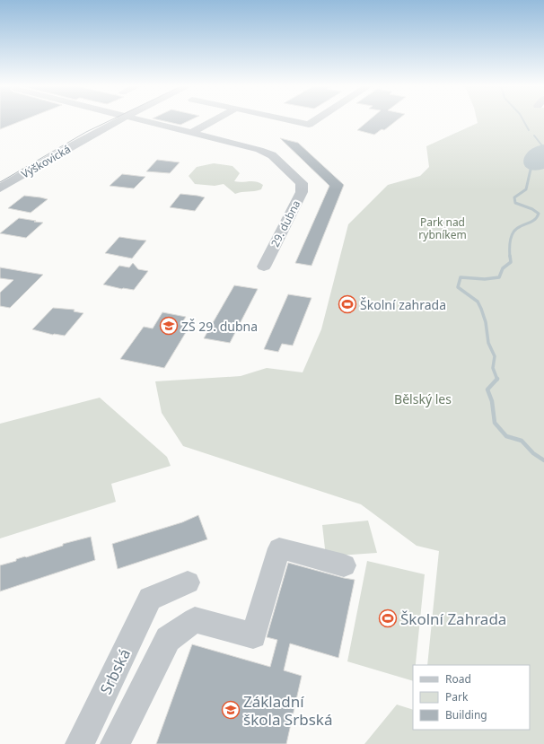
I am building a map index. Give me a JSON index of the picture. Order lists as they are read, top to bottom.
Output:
{
  "streets": {
    "street": ["Výškovická", "29. dubna", "Srbská"]
  },
  "parks": ["Park nad rybníkem", "Bělský les"],
  "places": {
    "sports": ["Školní zahrada", "Školní Zahrada"],
    "school or university": ["ZŠ 29. dubna", "Základní škola Srbská"]
  },
  "legend": ["Road", "Park", "Building"]
}
